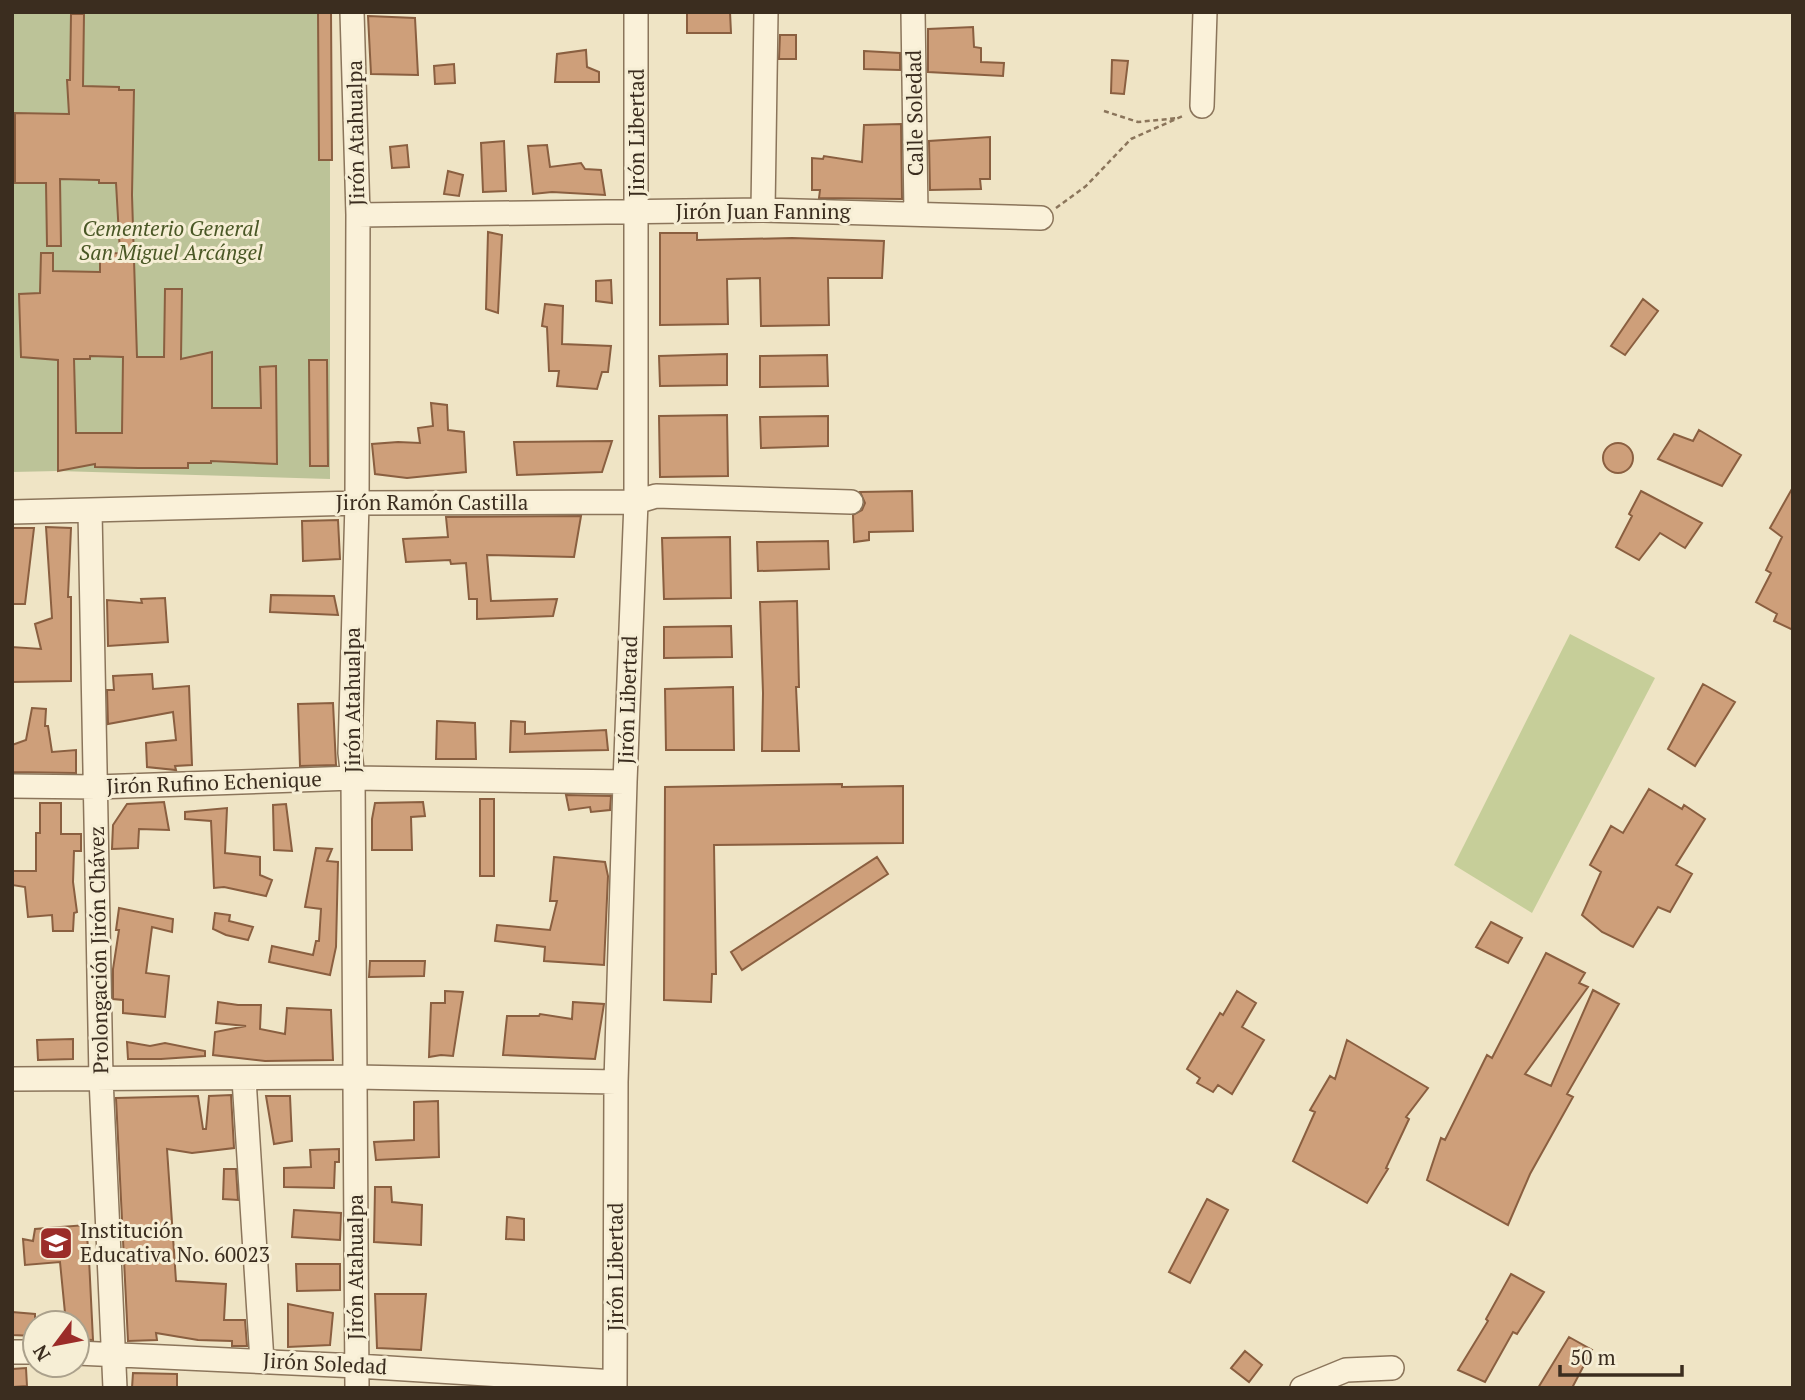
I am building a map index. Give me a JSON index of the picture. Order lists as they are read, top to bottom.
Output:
{
  "streets": {
    "street": [
      "Calle Soledad",
      "Jirón Atahualpa",
      "Jirón Libertad",
      "Jirón Juan Fanning",
      "Jirón Ramón Castilla",
      "Jirón Rufino Echenique",
      "Prolongación Jirón Chávez",
      "Jirón Soledad"
    ]
  },
  "crossings": [
    ["Calle Soledad", "Jirón Juan Fanning"],
    ["Jirón Atahualpa", "Jirón Juan Fanning"],
    ["Jirón Atahualpa", "Jirón Ramón Castilla"],
    ["Jirón Atahualpa", "Jirón Rufino Echenique"],
    ["Jirón Atahualpa", "Jirón Soledad"],
    ["Jirón Libertad", "Jirón Juan Fanning"],
    ["Jirón Libertad", "Jirón Ramón Castilla"],
    ["Jirón Libertad", "Jirón Rufino Echenique"],
    ["Jirón Libertad", "Jirón Soledad"],
    ["Jirón Ramón Castilla", "Prolongación Jirón Chávez"],
    ["Jirón Rufino Echenique", "Prolongación Jirón Chávez"],
    ["Prolongación Jirón Chávez", "Jirón Soledad"]
  ],
  "parks": ["Cementerio General San Miguel Arcángel"],
  "places": {
    "school or university": ["Institución Educativa No. 60023"]
  },
  "scale_bar": "50 m",
  "north": "bottom left"
}
